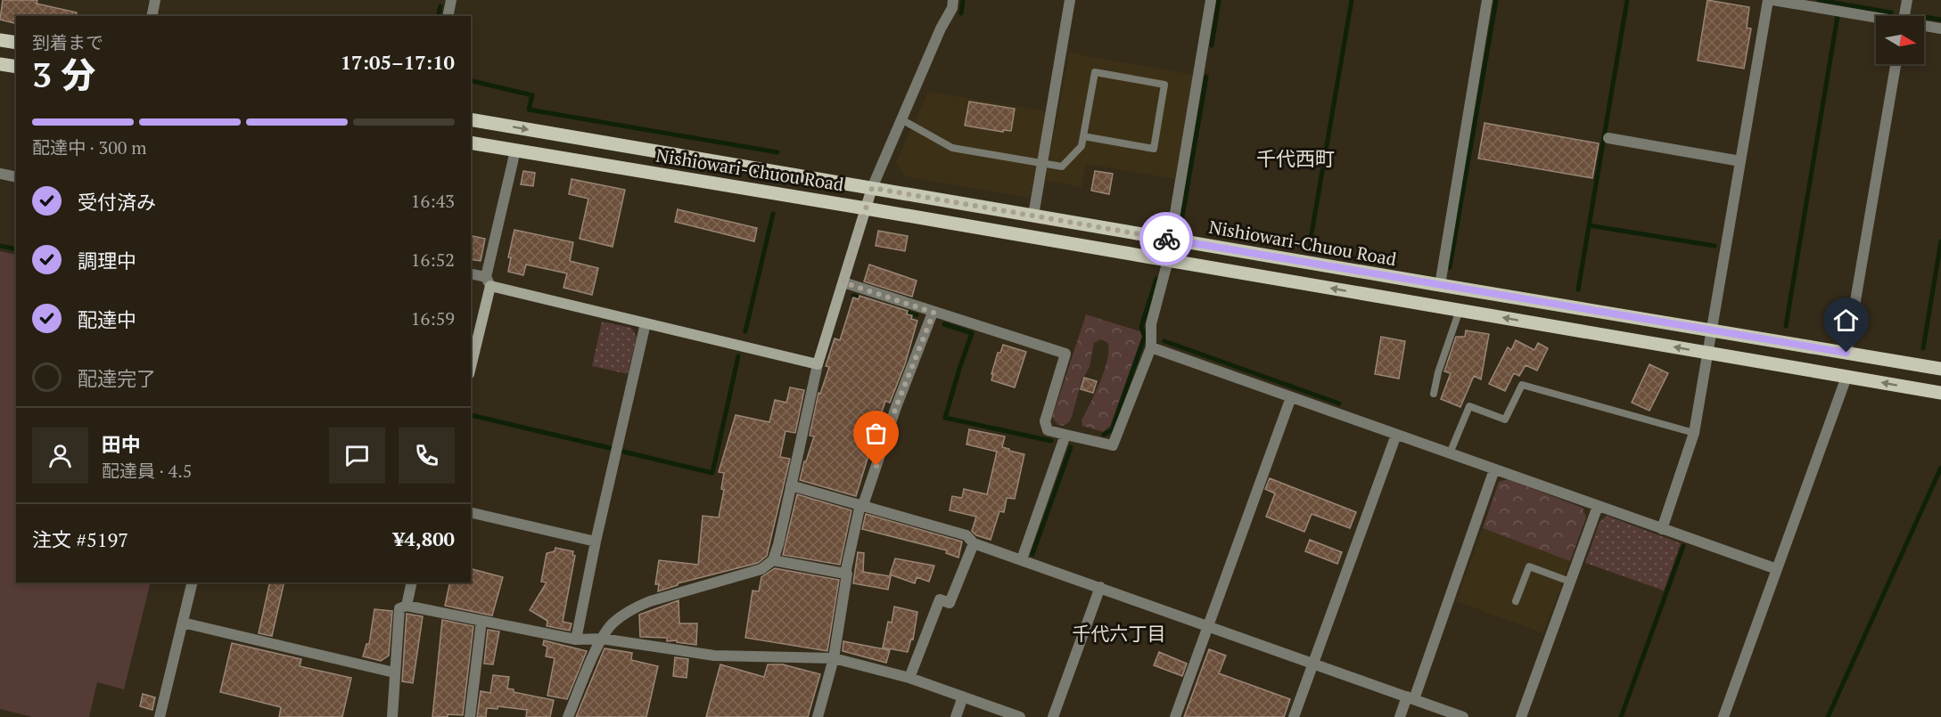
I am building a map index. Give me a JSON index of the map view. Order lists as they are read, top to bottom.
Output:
{
  "streets": {
    "main road": ["Nishiowari-Chuou Road"]
  },
  "districts": ["千代西町", "千代六丁目"],
  "north": "right",
  "page": {
    "heading": ["3 分", "到着まで", "17:05–17:10"],
    "panel": [
      "田中",
      "配達員 · 4.5",
      "注文 #5197",
      "¥4,800"
    ],
    "bar": "配達中 · 300 m",
    "list": [
      ["受付済み", "16:43"],
      ["調理中", "16:52"],
      ["配達中", "16:59"],
      "配達完了"
    ]
  }
}
